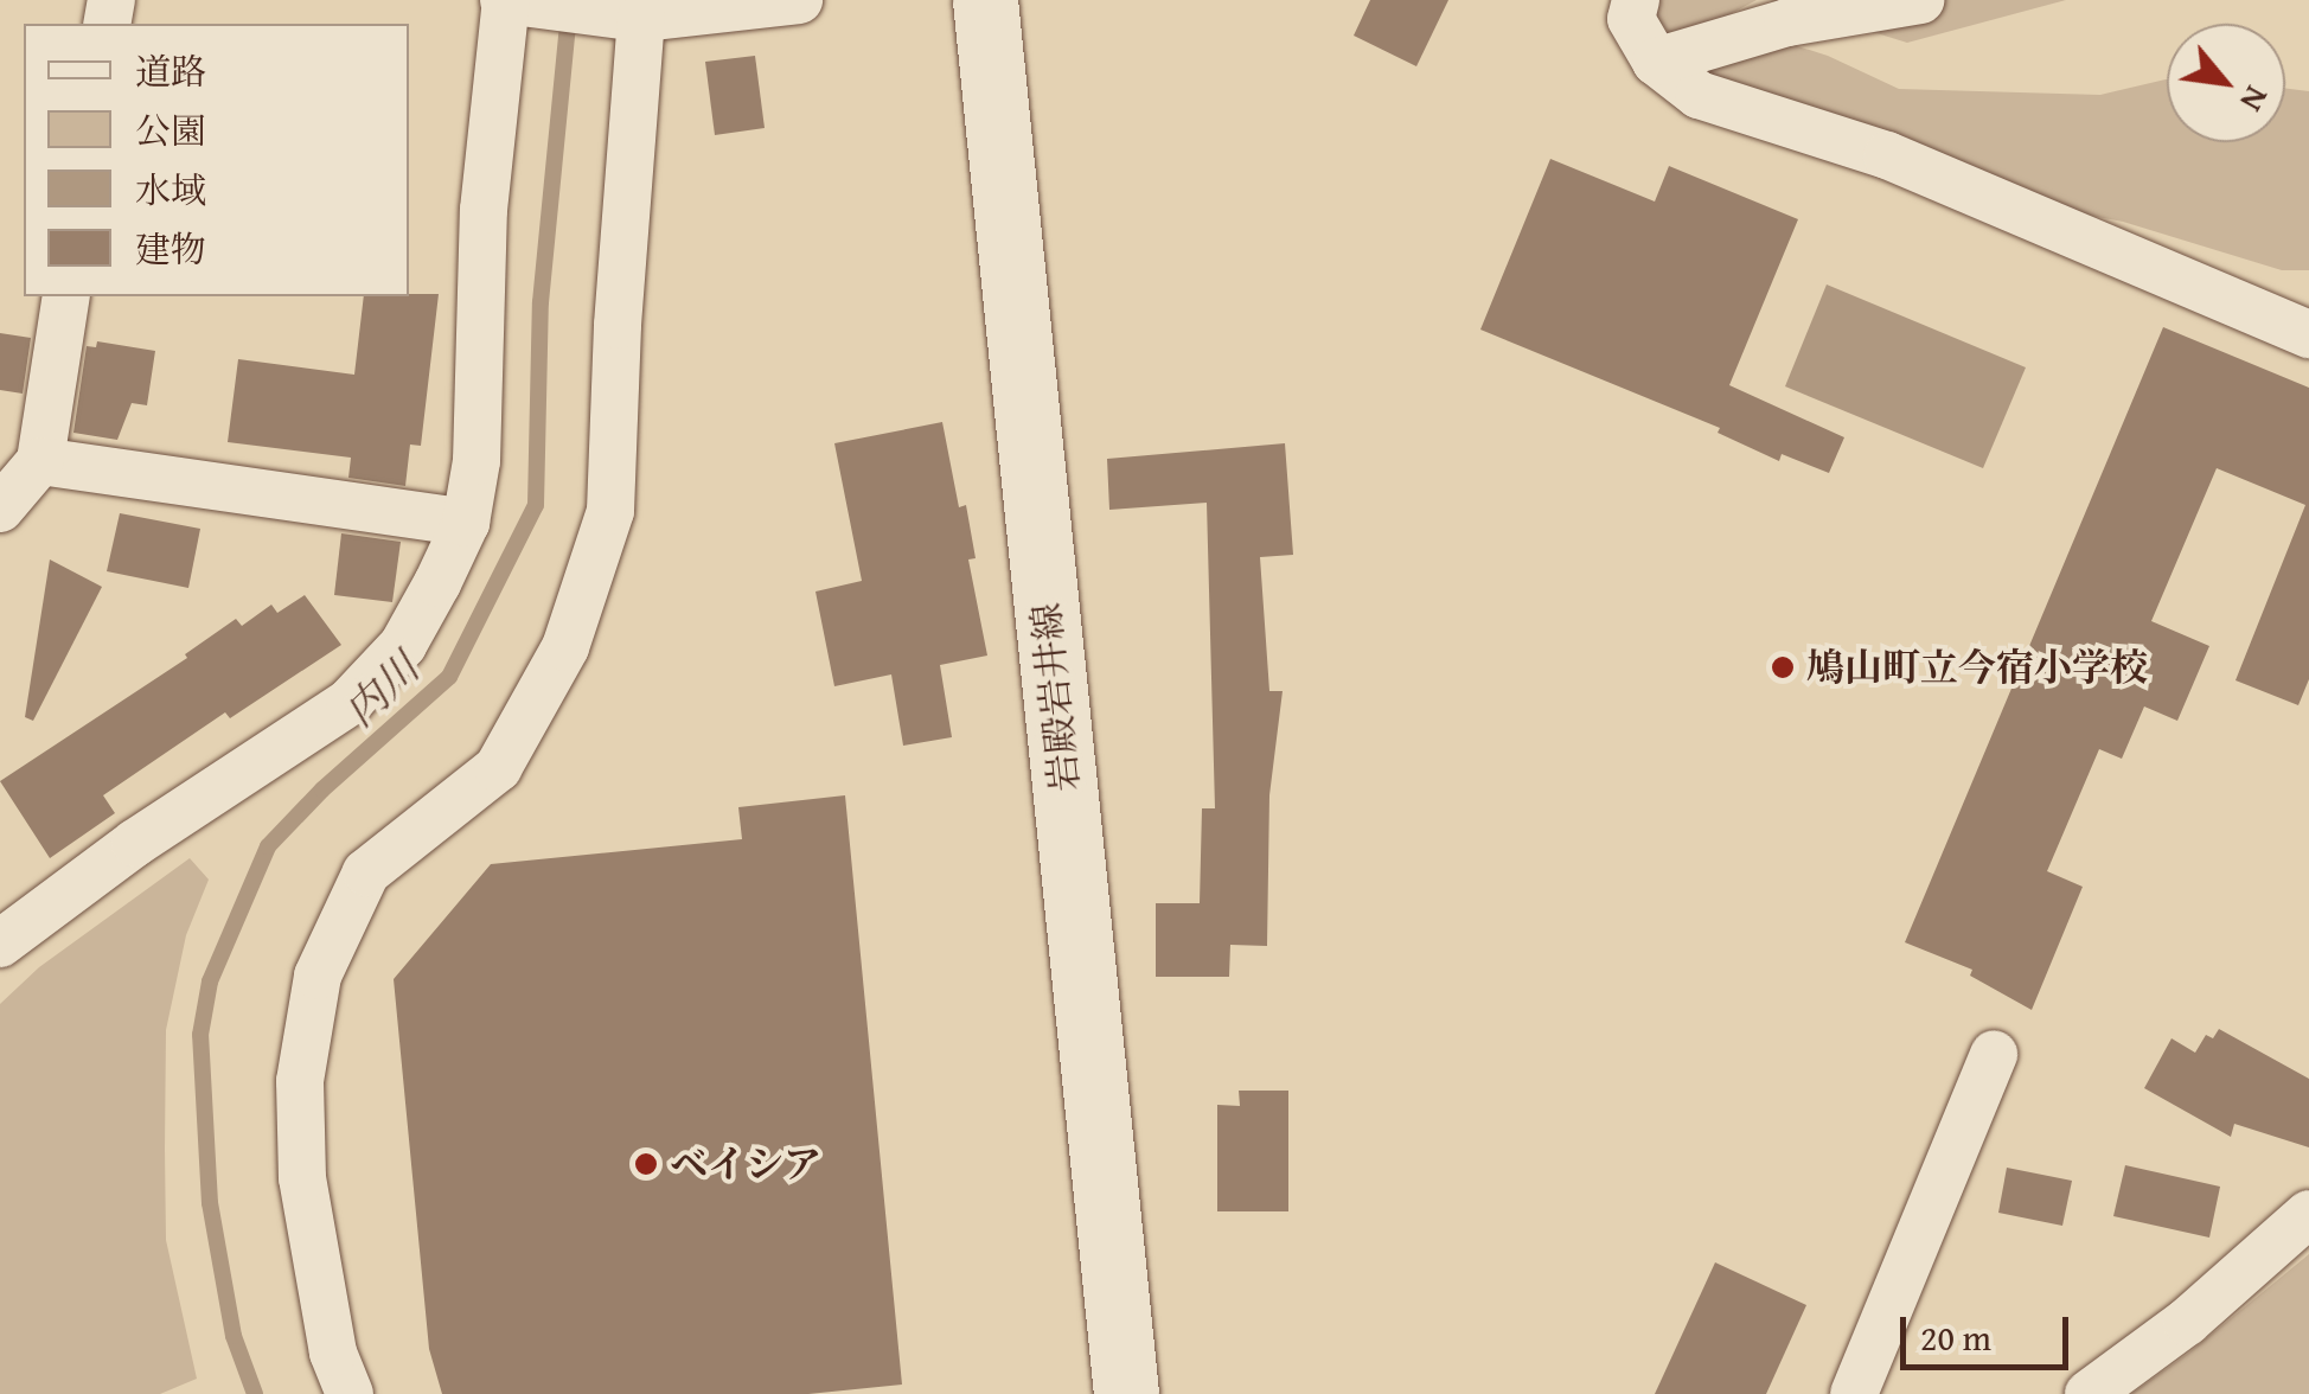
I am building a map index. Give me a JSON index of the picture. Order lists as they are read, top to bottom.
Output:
{
  "streets": {
    "main road": ["岩殿岩井線"]
  },
  "water": ["内川"],
  "places": ["鳩山町立今宿小学校", "ベイシア"],
  "legend": [
    "道路",
    "公園",
    "水域",
    "建物"
  ],
  "scale_bar": "20 m",
  "north": "bottom right"
}
